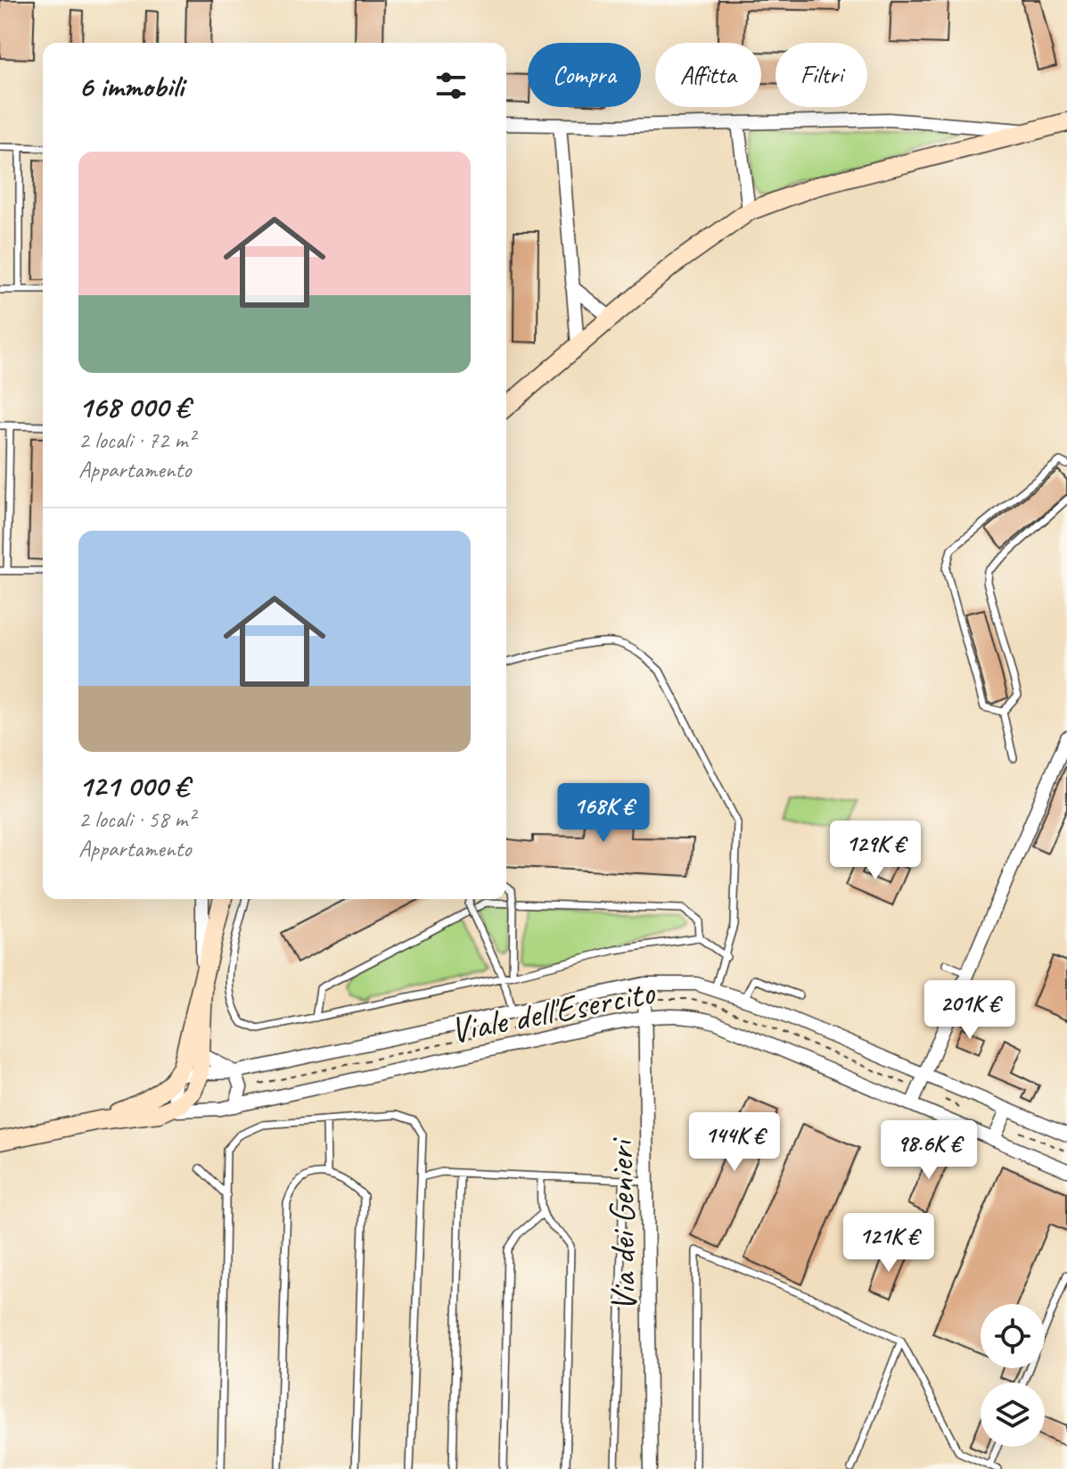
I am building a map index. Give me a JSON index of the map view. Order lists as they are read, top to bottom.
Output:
{
  "streets": {
    "street": ["Viale dell'Esercito", "Via dei Genieri"]
  },
  "crossings": [
    ["Viale dell'Esercito", "Via dei Genieri"]
  ],
  "page": {
    "chip": ["Compra", "Affitta", "Filtri"],
    "heading": "6 immobili",
    "list": [
      {
        "name": "168 000 €",
        "note": "2 locali · 72 m² · Appartamento"
      },
      {
        "name": "121 000 €",
        "note": "2 locali · 58 m² · Appartamento"
      }
    ],
    "price": [
      "168K €",
      "129K €",
      "201K €",
      "144K €",
      "98.6K €",
      "121K €"
    ]
  }
}
